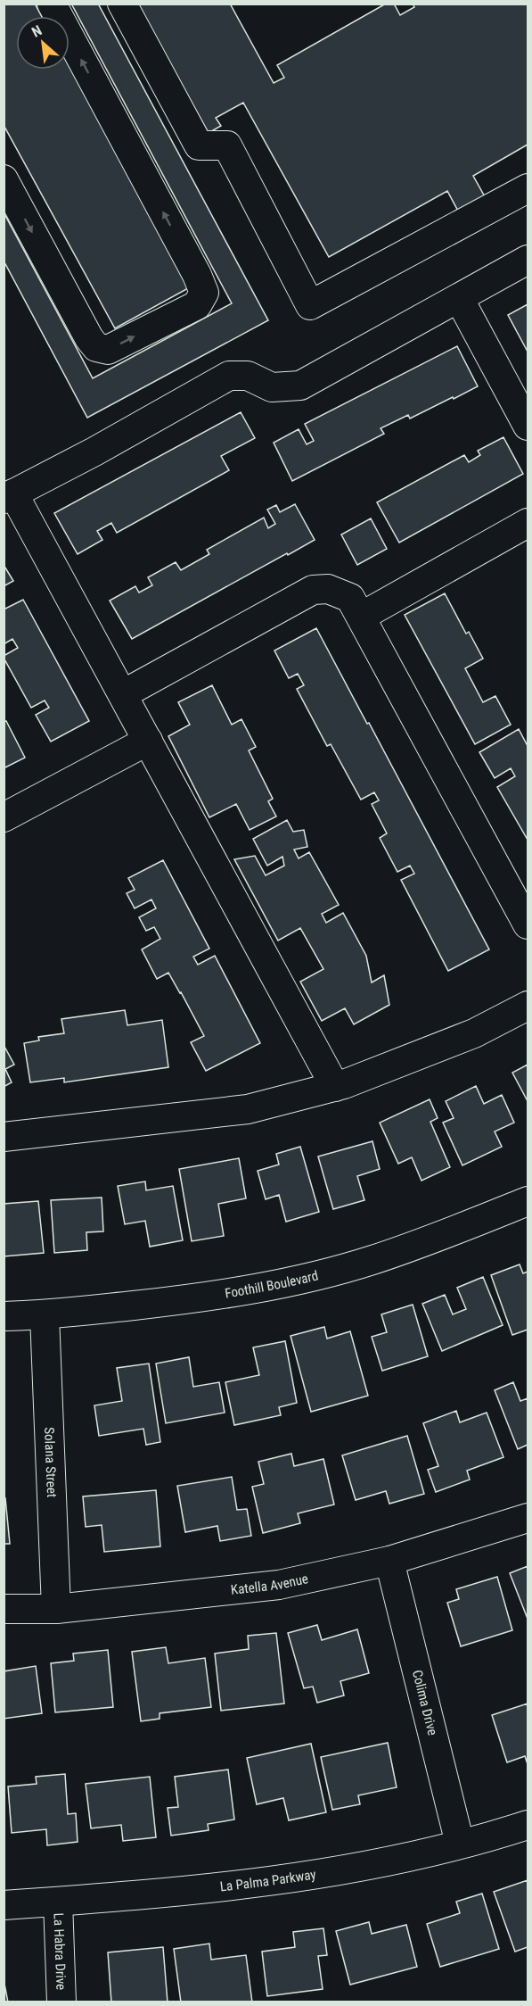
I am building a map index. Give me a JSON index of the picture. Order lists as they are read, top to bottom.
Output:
{
  "streets": {
    "street": [
      "Foothill Boulevard",
      "Solana Street",
      "Katella Avenue",
      "Colima Drive",
      "La Palma Parkway",
      "La Habra Drive"
    ]
  },
  "crossings": [
    ["Foothill Boulevard", "Solana Street"],
    ["Solana Street", "Katella Avenue"],
    ["Katella Avenue", "Colima Drive"],
    ["Colima Drive", "La Palma Parkway"],
    ["La Palma Parkway", "La Habra Drive"]
  ],
  "north": "top left"
}
